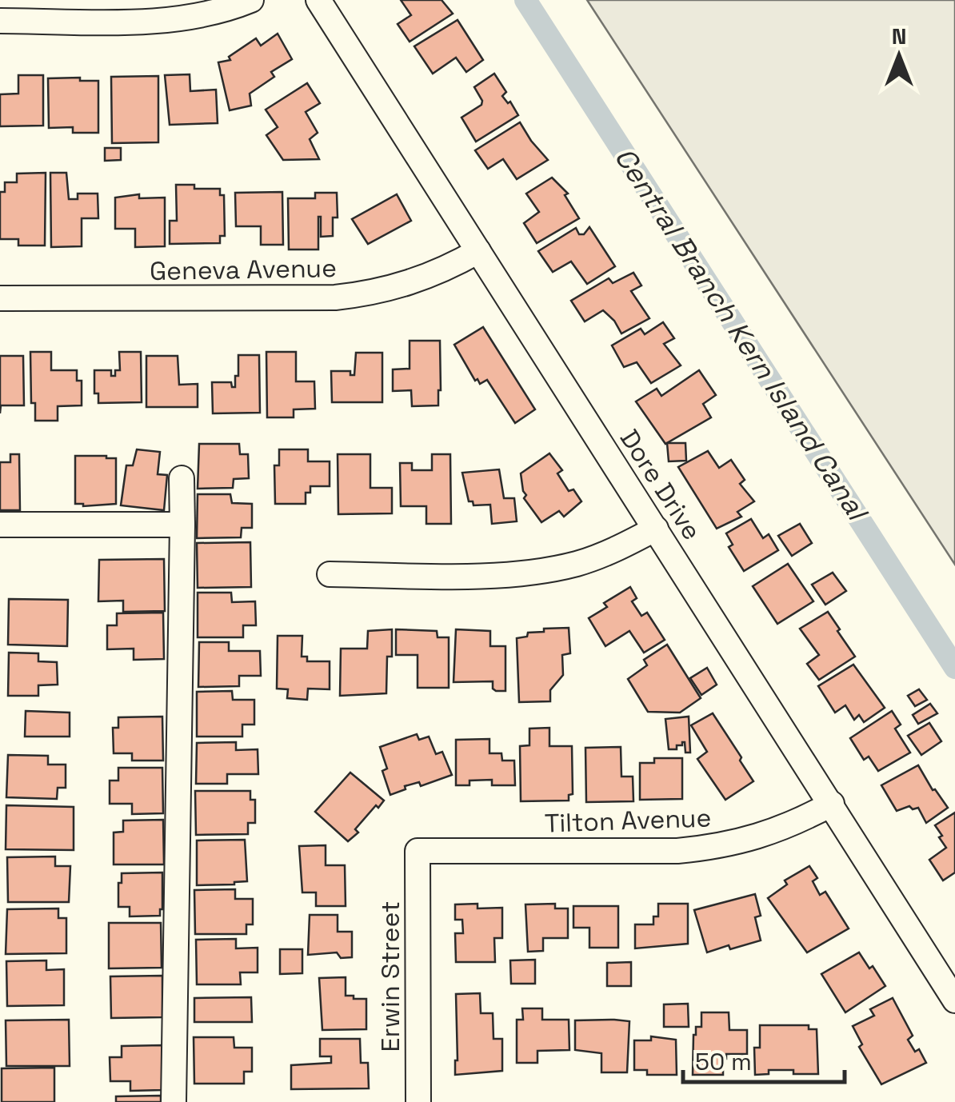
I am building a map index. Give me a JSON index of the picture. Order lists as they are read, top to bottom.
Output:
{
  "streets": {
    "street": [
      "Geneva Avenue",
      "Dore Drive",
      "Tilton Avenue",
      "Erwin Street"
    ]
  },
  "crossings": [
    ["Geneva Avenue", "Dore Drive"],
    ["Dore Drive", "Tilton Avenue"],
    ["Tilton Avenue", "Erwin Street"]
  ],
  "water": ["Central Branch Kern Island Canal"],
  "scale_bar": "50 m",
  "north": "top"
}
